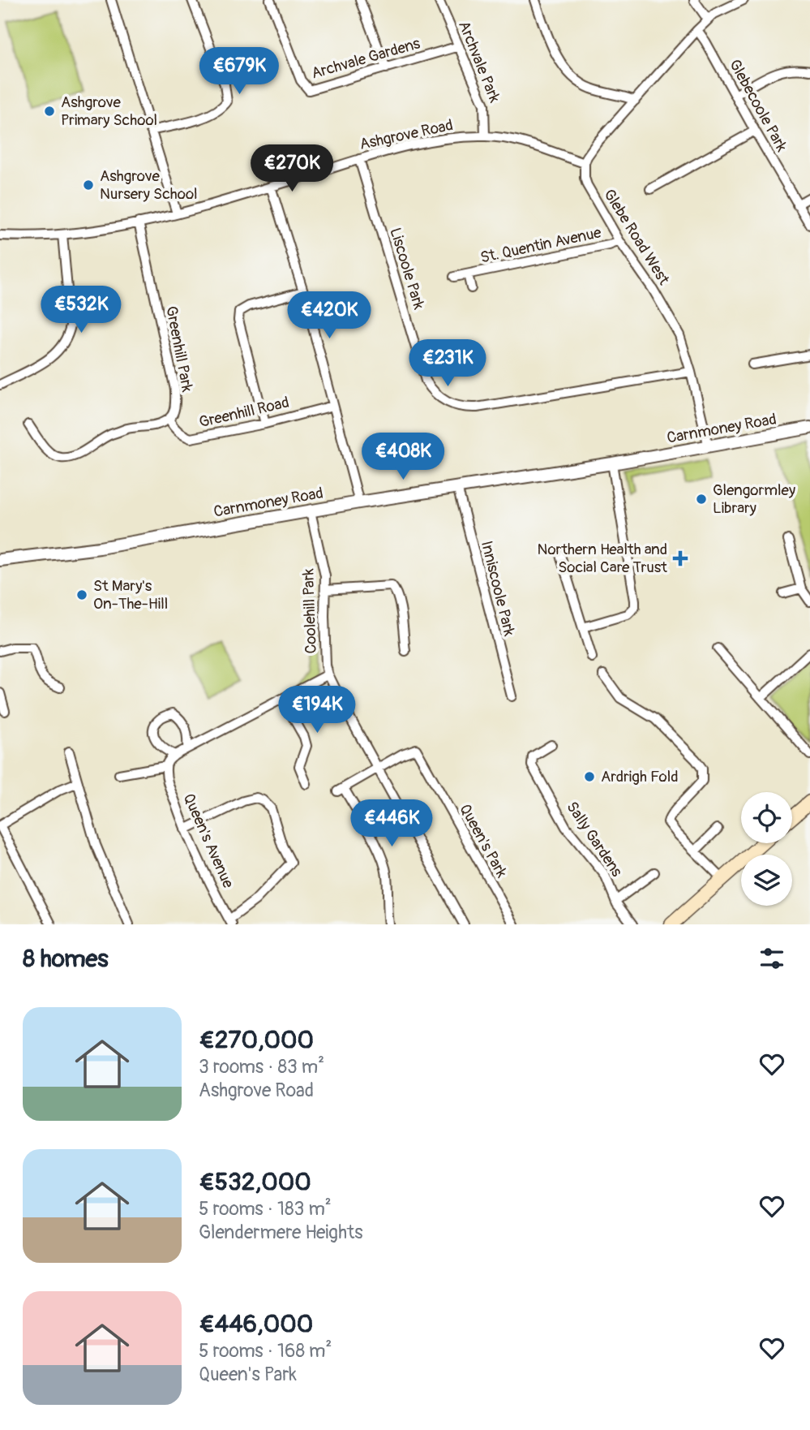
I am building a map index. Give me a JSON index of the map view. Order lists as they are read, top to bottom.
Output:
{
  "streets": {
    "street": [
      "Archvale Gardens",
      "Archvale Park",
      "Glebecoole Park",
      "Ashgrove Road",
      "Glebe Road West",
      "St. Quentin Avenue",
      "Liscoole Park",
      "Greenhill Park",
      "Greenhill Road",
      "Carnmoney Road",
      "Inniscoole Park",
      "Coolehill Park",
      "Sally Gardens",
      "Queen's Avenue",
      "Queen's Park"
    ]
  },
  "crossings": [
    ["Archvale Gardens", "Archvale Park"],
    ["Archvale Park", "Ashgrove Road"],
    ["Ashgrove Road", "Glebe Road West"],
    ["Ashgrove Road", "Liscoole Park"],
    ["Ashgrove Road", "Greenhill Park"],
    ["Glebe Road West", "St. Quentin Avenue"],
    ["Glebe Road West", "Liscoole Park"],
    ["Glebe Road West", "Carnmoney Road"],
    ["Greenhill Park", "Greenhill Road"],
    ["Carnmoney Road", "Inniscoole Park"],
    ["Carnmoney Road", "Coolehill Park"],
    ["Coolehill Park", "Queen's Park"]
  ],
  "places": {
    "other": [
      "Ashgrove Primary School",
      "Ashgrove Nursery School",
      "Glengormley Library",
      "St Mary's On-The-Hill",
      "Ardrigh Fold"
    ],
    "health": ["Northern Health and Social Care Trust"]
  },
  "page": {
    "price": [
      "€679K",
      "€270K",
      "€532K",
      "€420K",
      "€231K",
      "€408K",
      "€194K",
      "€446K"
    ],
    "heading": "8 homes",
    "list": [
      {
        "name": "€270,000",
        "note": "3 rooms · 83 m² · Ashgrove Road"
      },
      {
        "name": "€532,000",
        "note": "5 rooms · 183 m² · Glendermere Heights"
      },
      {
        "name": "€446,000",
        "note": "5 rooms · 168 m² · Queen's Park"
      }
    ]
  }
}
